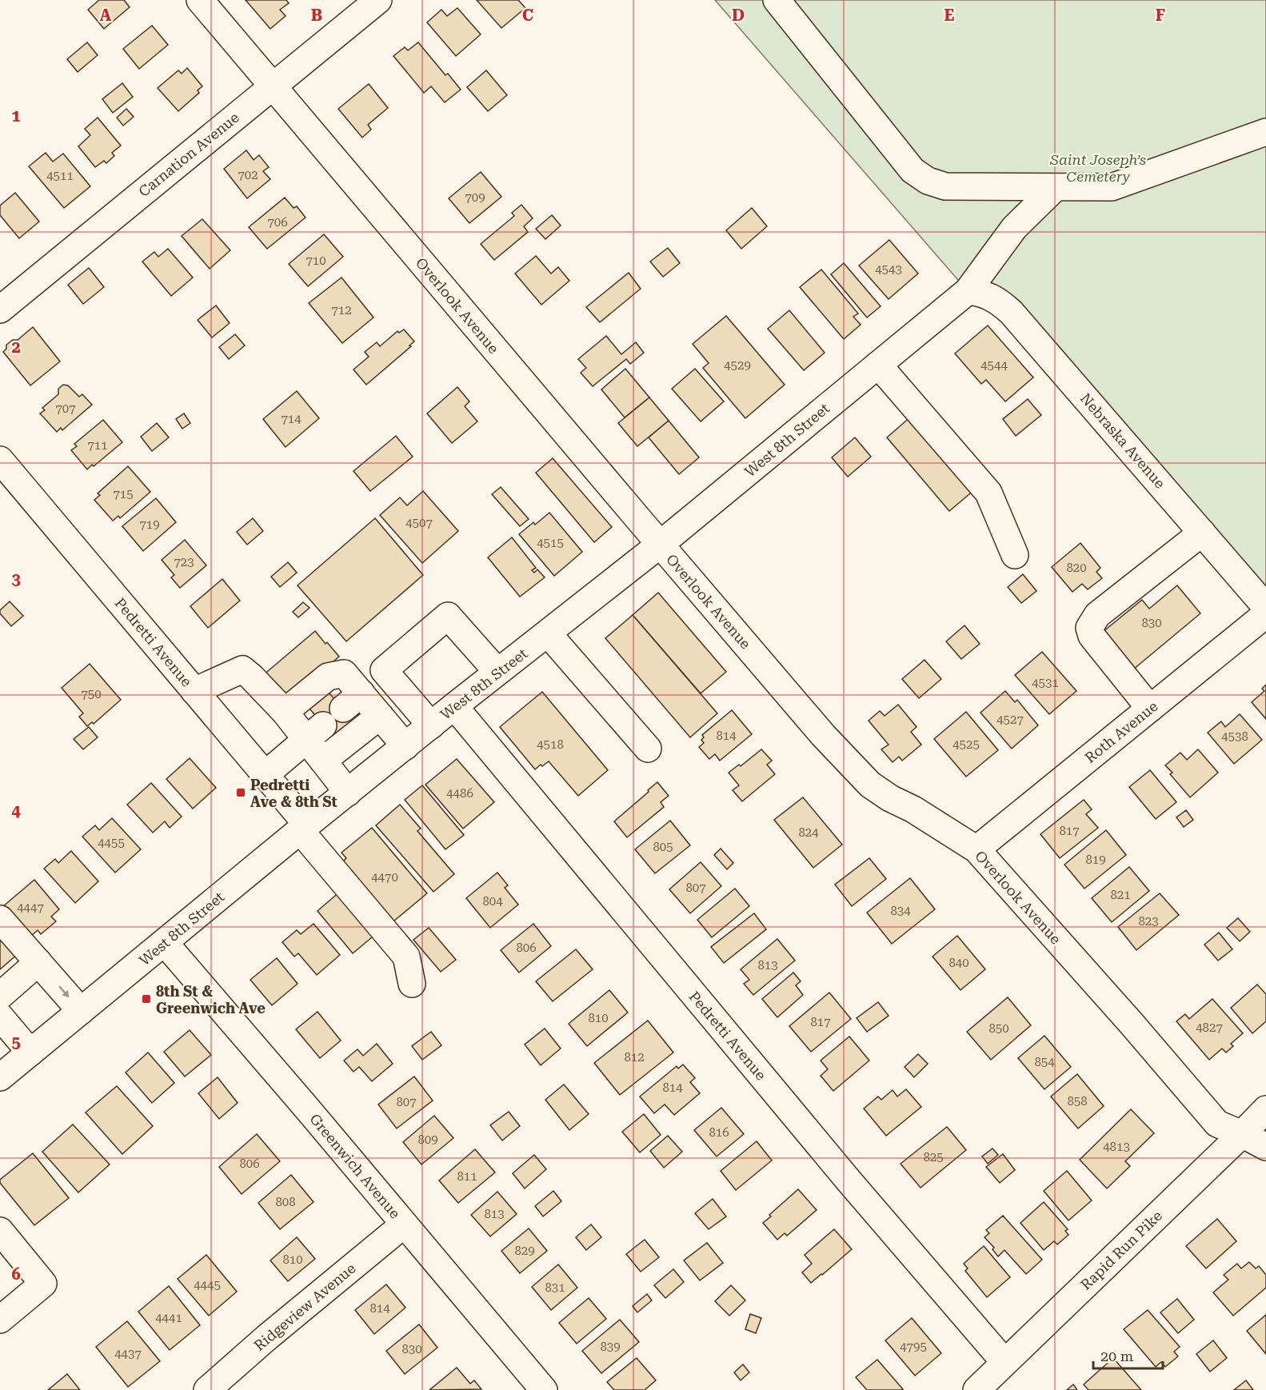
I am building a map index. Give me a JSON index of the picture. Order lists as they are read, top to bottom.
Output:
{
  "streets": {
    "street": [
      "Carnation Avenue",
      "Overlook Avenue",
      "West 8th Street",
      "Nebraska Avenue",
      "Pedretti Avenue",
      "Roth Avenue",
      "Greenwich Avenue",
      "Rapid Run Pike",
      "Ridgeview Avenue"
    ]
  },
  "crossings": [
    ["Carnation Avenue", "Overlook Avenue"],
    ["Overlook Avenue", "West 8th Street"],
    ["Overlook Avenue", "Roth Avenue"],
    ["Overlook Avenue", "Rapid Run Pike"],
    ["West 8th Street", "Nebraska Avenue"],
    ["West 8th Street", "Pedretti Avenue"],
    ["West 8th Street", "Greenwich Avenue"],
    ["Pedretti Avenue", "Rapid Run Pike"],
    ["Greenwich Avenue", "Ridgeview Avenue"]
  ],
  "parks": ["Saint Joseph’s Cemetery"],
  "places": {
    "transit": ["Pedretti Ave & 8th St", "8th St & Greenwich Ave"]
  },
  "house_numbers": [
    "702",
    "4511",
    "709",
    "706",
    "710",
    "4543",
    "712",
    "4529",
    "4544",
    "707",
    "714",
    "711",
    "715",
    "4507",
    "719",
    "4515",
    "723",
    "820",
    "830",
    "4531",
    "750",
    "4527",
    "814",
    "4538",
    "4518",
    "4525",
    "4486",
    "817",
    "824",
    "4455",
    "805",
    "819",
    "4470",
    "807",
    "821",
    "804",
    "4447",
    "834",
    "823",
    "806",
    "840",
    "813",
    "810",
    "817",
    "4827",
    "850",
    "812",
    "854",
    "814",
    "858",
    "807",
    "816",
    "809",
    "4813",
    "825",
    "806",
    "811",
    "808",
    "813",
    "829",
    "810",
    "4445",
    "831",
    "814",
    "4441",
    "839",
    "4795",
    "830",
    "4437"
  ],
  "scale_bar": "20 m",
  "grid": {
    "columns": [
      "A",
      "B",
      "C",
      "D",
      "E",
      "F"
    ],
    "rows": [
      "1",
      "2",
      "3",
      "4",
      "5",
      "6"
    ]
  }
}
